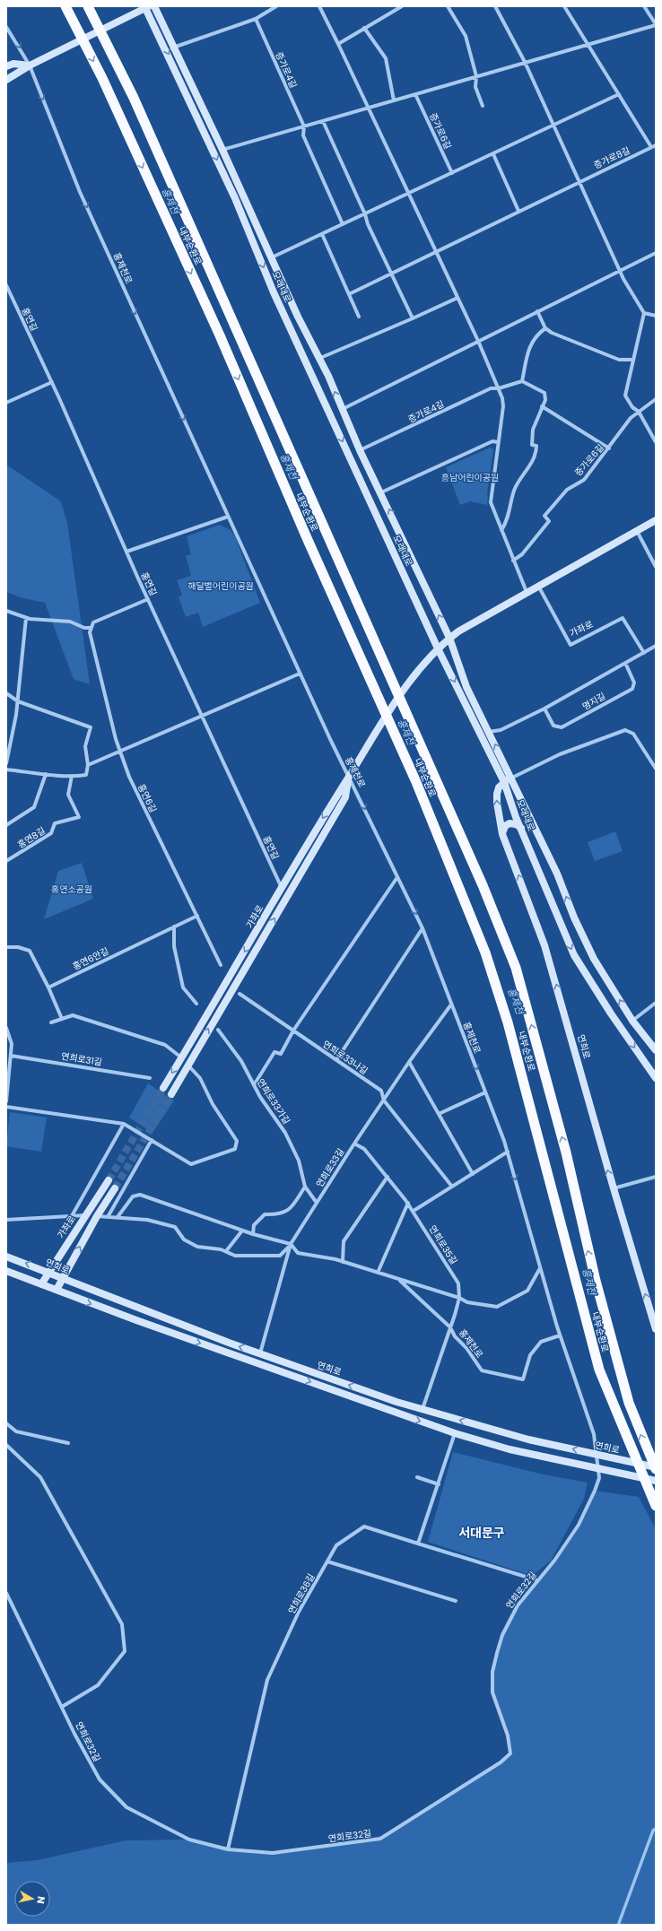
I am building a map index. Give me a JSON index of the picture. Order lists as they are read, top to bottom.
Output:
{
  "streets": {
    "highway": ["내부순환로"],
    "main road": ["모래내로", "가좌로", "연희로"],
    "street": [
      "증가로4길",
      "증가로6길",
      "증가로8길",
      "홍제천로",
      "홍연길",
      "명지길",
      "홍연6길",
      "홍연8길",
      "홍연6안길",
      "연희로33나길",
      "연희로31길",
      "연희로33가길",
      "연희로33길",
      "연희로35길",
      "연희로32길",
      "연희로36길"
    ]
  },
  "crossings": [
    ["증가로4길", "모래내로"],
    ["내부순환로", "연희로"],
    ["홍제천로", "가좌로"],
    ["홍제천로", "연희로"],
    ["홍제천로", "연희로33길"],
    ["홍제천로", "연희로35길"],
    ["홍제천로", "연희로32길"],
    ["모래내로", "가좌로"],
    ["모래내로", "명지길"],
    ["모래내로", "연희로"],
    ["홍연길", "가좌로"],
    ["가좌로", "명지길"],
    ["가좌로", "연희로"],
    ["홍연6길", "홍연6안길"],
    ["연희로", "연희로33길"],
    ["연희로", "연희로35길"],
    ["연희로33나길", "연희로33길"],
    ["연희로33가길", "연희로33길"],
    ["연희로33길", "연희로35길"],
    ["연희로32길", "연희로36길"]
  ],
  "one_way": ["홍제천로"],
  "districts": ["서대문구"],
  "water": ["홍제천"],
  "parks": ["흥남어린이공원", "해달별어린이공원", "홍연소공원"],
  "north": "right"
}
